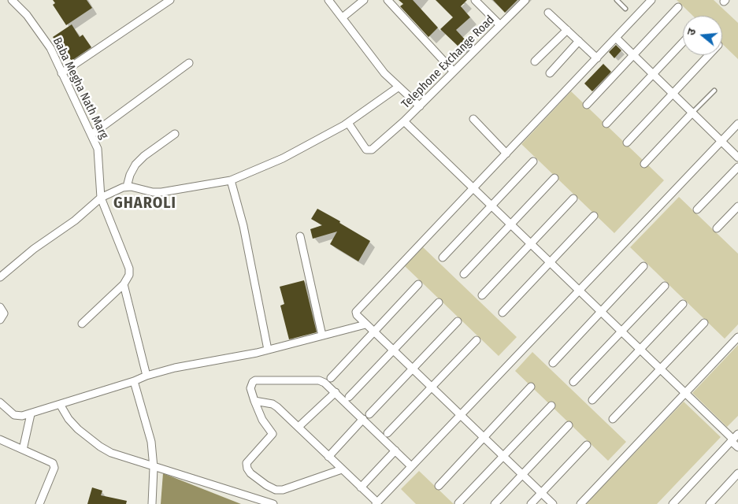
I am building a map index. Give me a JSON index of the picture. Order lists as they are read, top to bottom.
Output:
{
  "streets": {
    "street": ["Telephone Exchange Road", "Baba Megha Nath Marg"]
  },
  "districts": ["GHAROLI"],
  "north": "left"
}
